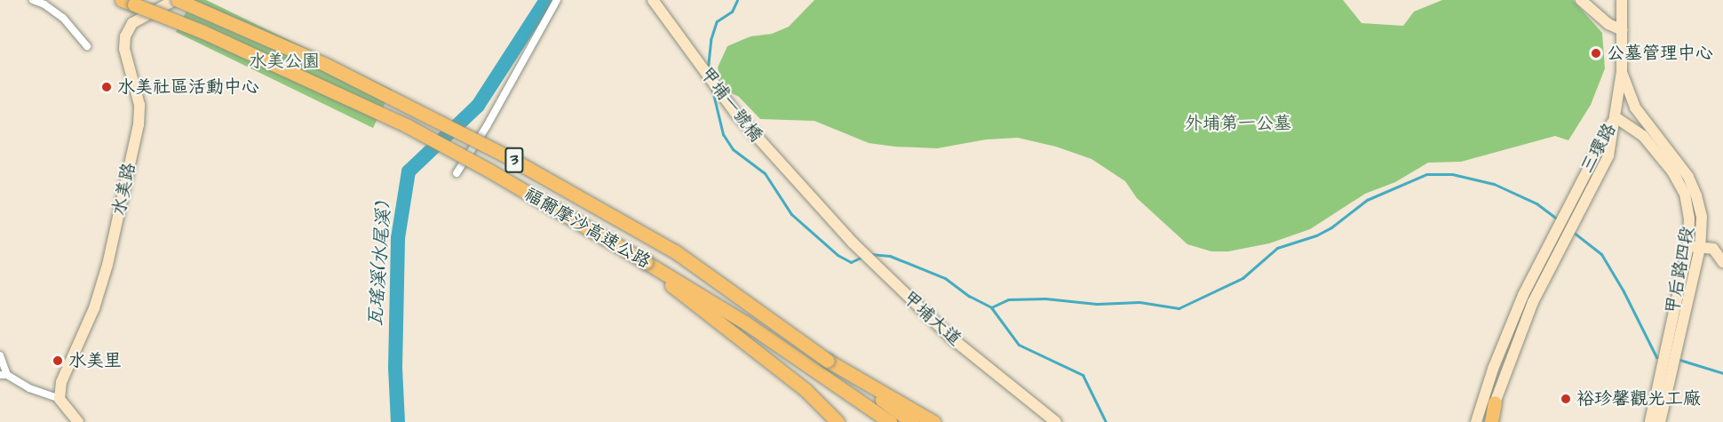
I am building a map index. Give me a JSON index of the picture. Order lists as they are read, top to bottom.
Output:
{
  "streets": {
    "highway": ["3", "福爾摩沙高速公路"],
    "street": [
      "甲埔一號橋",
      "三環路",
      "水美路",
      "甲后路四段",
      "甲埔大道"
    ]
  },
  "crossings": [
    ["甲埔一號橋", "甲埔大道"],
    ["三環路", "甲后路四段"],
    ["水美路", "福爾摩沙高速公路"]
  ],
  "water": ["瓦瑤溪(水尾溪)"],
  "parks": ["水美公園", "外埔第一公墓"],
  "places": [
    "公墓管理中心",
    "水美社區活動中心",
    "水美里",
    "裕珍馨觀光工廠"
  ]
}
